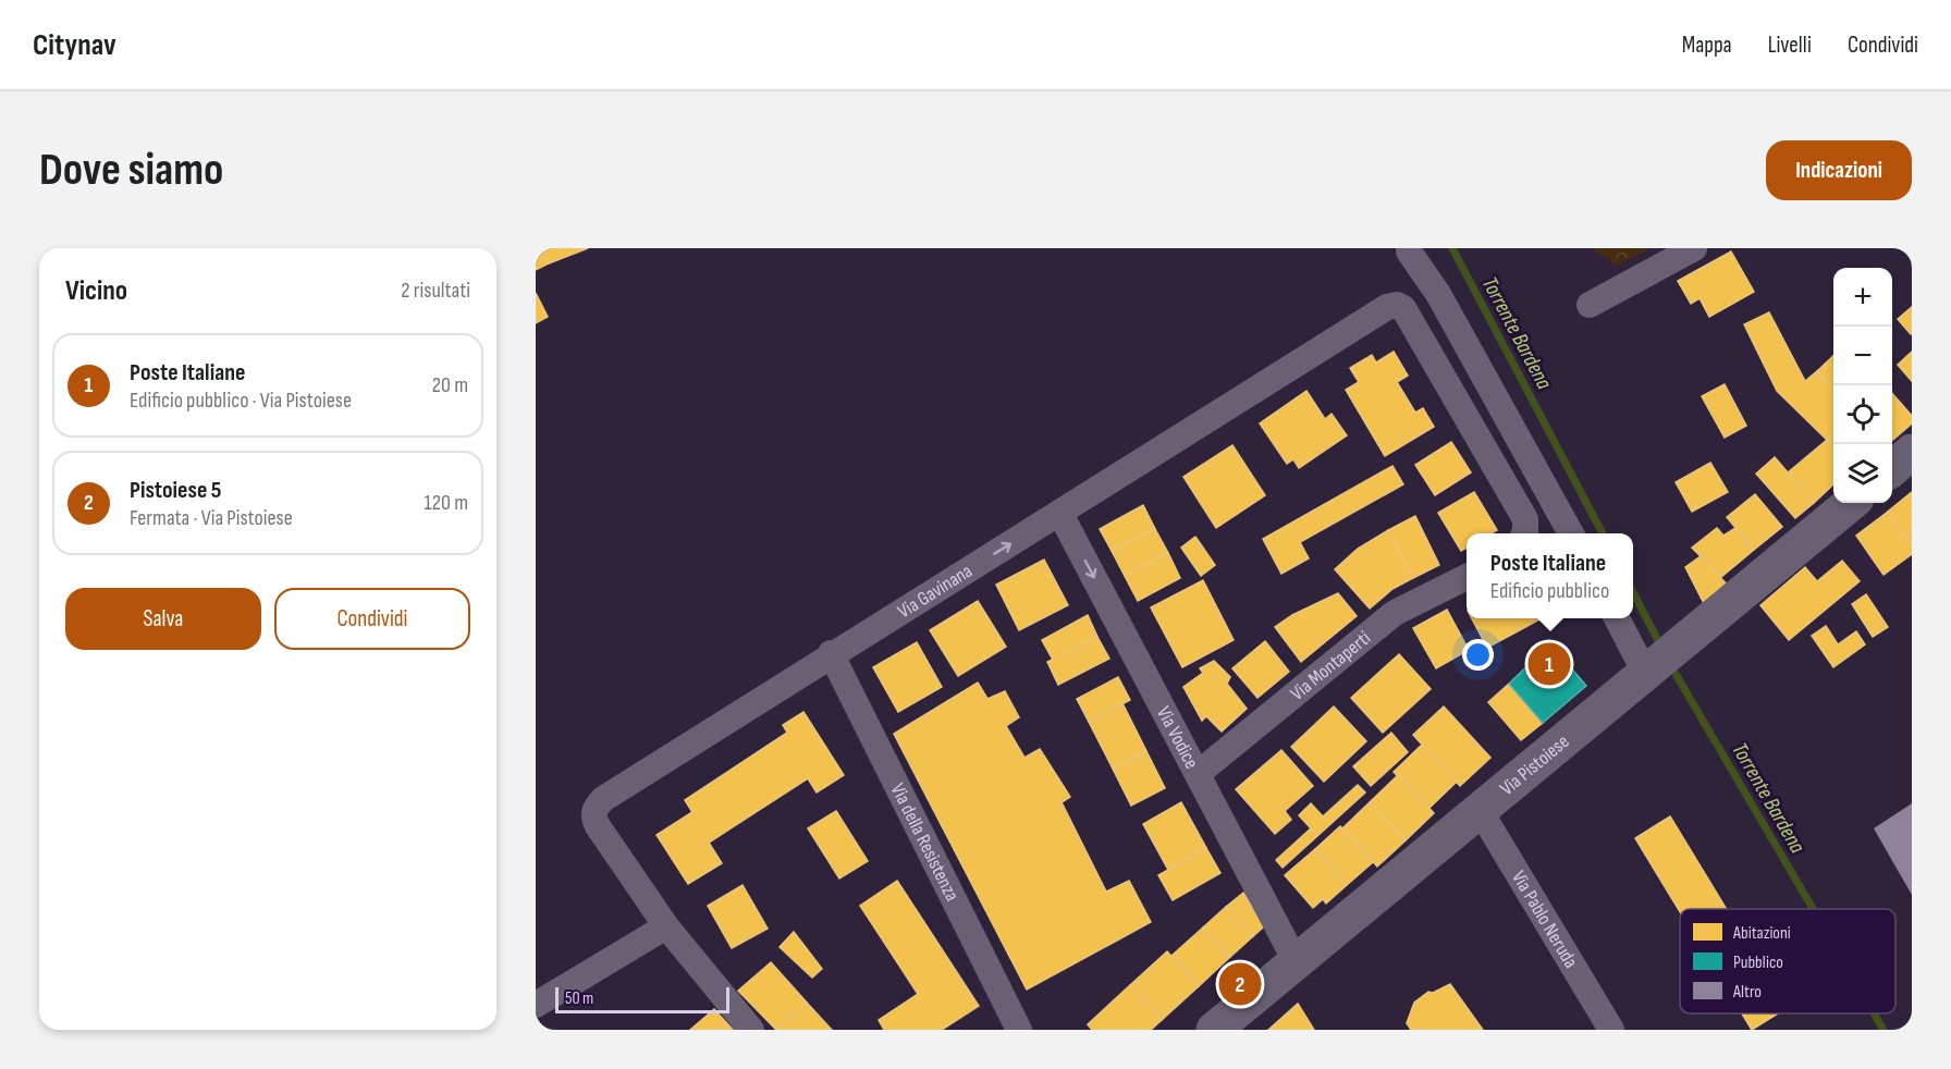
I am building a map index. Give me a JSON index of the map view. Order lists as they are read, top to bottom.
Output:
{
  "streets": {
    "main road": ["Via Pistoiese"],
    "street": [
      "Via Gavinana",
      "Via Montaperti",
      "Via Vodice",
      "Via della Resistenza",
      "Via Pablo Neruda"
    ]
  },
  "crossings": [
    ["Via Gavinana", "Via Vodice"],
    ["Via Gavinana", "Via della Resistenza"],
    ["Via Montaperti", "Via Vodice"],
    ["Via Vodice", "Via Pistoiese"],
    ["Via Pistoiese", "Via Pablo Neruda"]
  ],
  "one_way": ["Via Vodice"],
  "water": ["Torrente Bardena"],
  "legend": ["Abitazioni", "Pubblico", "Altro"],
  "scale_bar": "50 m",
  "page": {
    "header": "Citynav",
    "nav": ["Mappa", "Livelli", "Condividi"],
    "buttons": [
      "Indicazioni",
      ["Salva", "Condividi"]
    ],
    "title": "Dove siamo",
    "heading": ["Vicino", "2 risultati"],
    "map_buttons": ["+", "−"],
    "list": [
      {
        "mark": "1",
        "name": "Poste Italiane",
        "note": "Edificio pubblico · Via Pistoiese",
        "value": "20 m"
      },
      {
        "mark": "2",
        "name": "Pistoiese 5",
        "note": "Fermata · Via Pistoiese",
        "value": "120 m"
      }
    ],
    "popup": ["Poste Italiane", "Edificio pubblico"],
    "pins": ["1", "2"],
    "scale": "50 m"
  }
}
